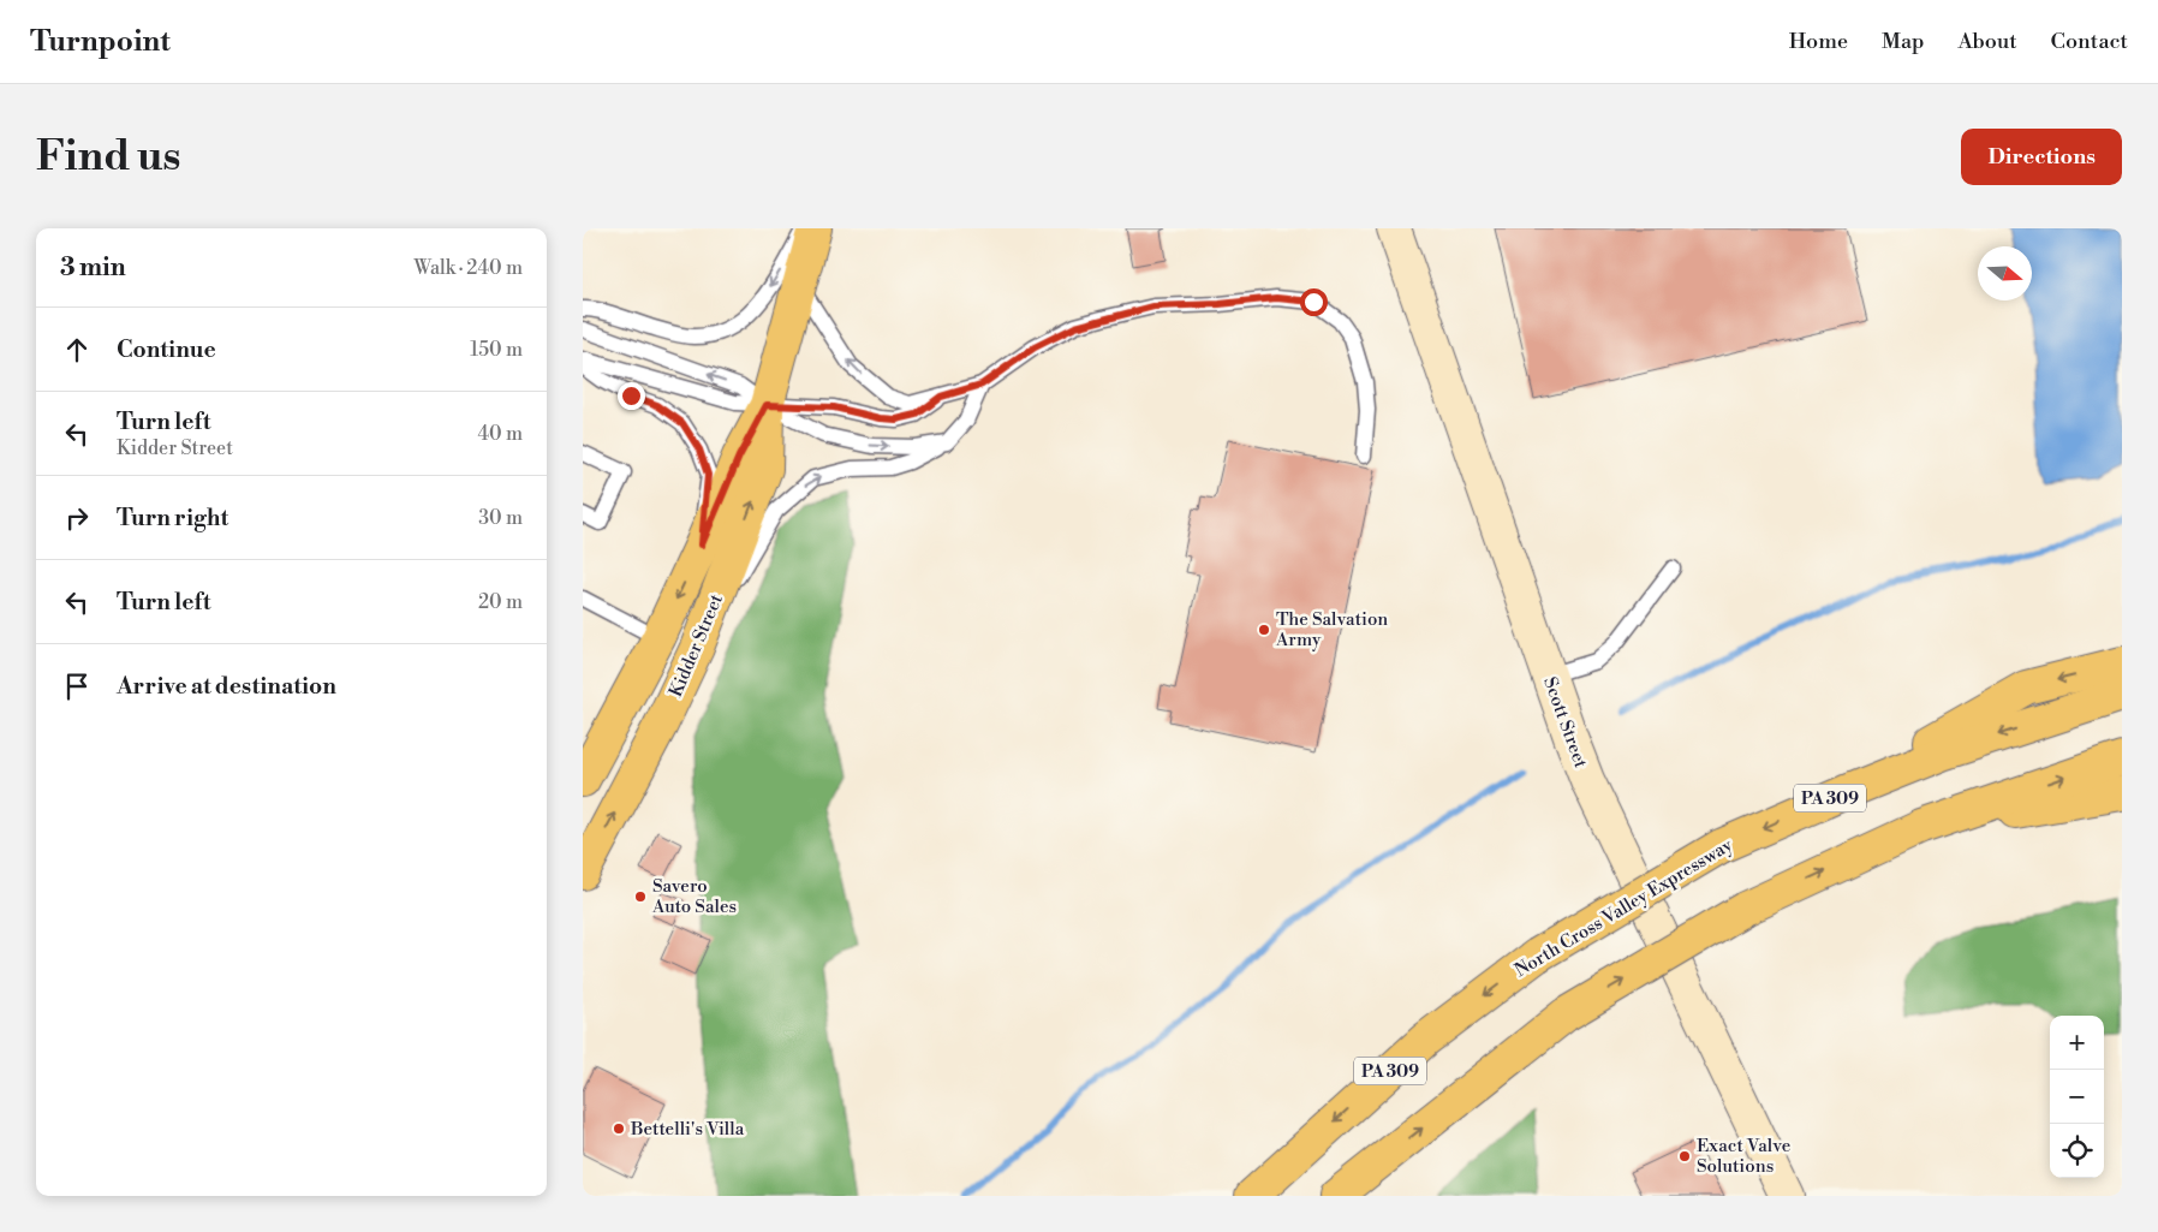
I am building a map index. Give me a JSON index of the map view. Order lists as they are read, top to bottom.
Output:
{
  "streets": {
    "main road": ["Kidder Street", "PA 309", "North Cross Valley Expressway"],
    "street": ["Scott Street"]
  },
  "places": [
    "The Salvation Army",
    "Savero Auto Sales",
    "Bettelli's Villa",
    "Exact Valve Solutions"
  ],
  "north": "right",
  "page": {
    "header": "Turnpoint",
    "nav": [
      "Home",
      "Map",
      "About",
      "Contact"
    ],
    "buttons": "Directions",
    "title": "Find us",
    "heading": ["3 min", "Walk · 240 m"],
    "list": [
      ["Continue", "150 m"],
      ["Turn left", "Kidder Street", "40 m"],
      ["Turn right", "30 m"],
      ["Turn left", "20 m"],
      "Arrive at destination"
    ],
    "map_buttons": ["+", "−"]
  }
}
